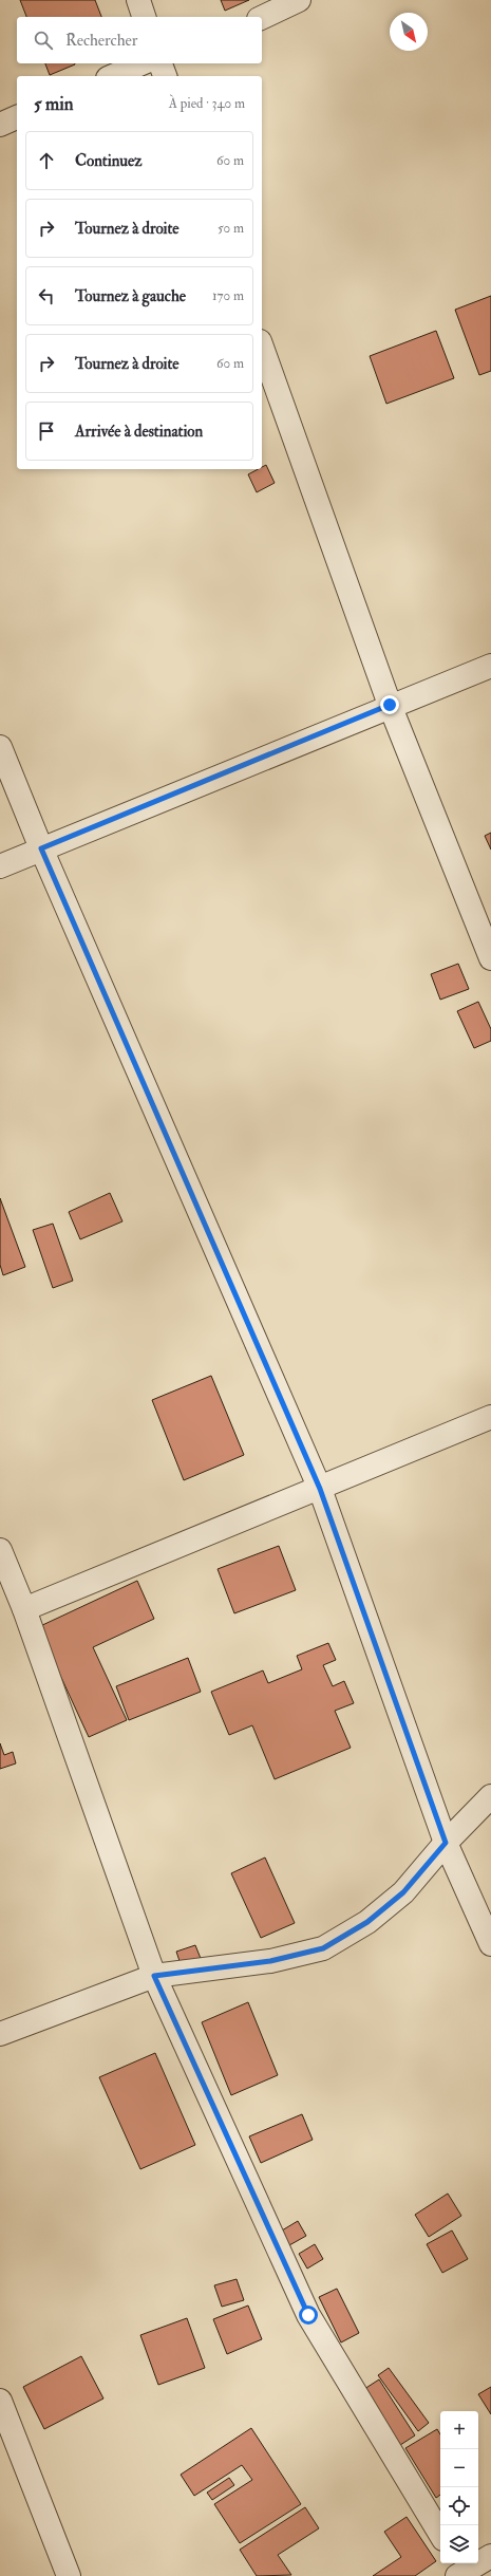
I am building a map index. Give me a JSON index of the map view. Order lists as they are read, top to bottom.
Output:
{
  "north": "bottom right",
  "page": {
    "search": "Rechercher",
    "heading": ["5 min", "À pied · 340 m"],
    "list": [
      ["Continuez", "60 m"],
      ["Tournez à droite", "50 m"],
      ["Tournez à gauche", "170 m"],
      ["Tournez à droite", "60 m"],
      "Arrivée à destination"
    ],
    "map_buttons": ["+", "−"]
  }
}
